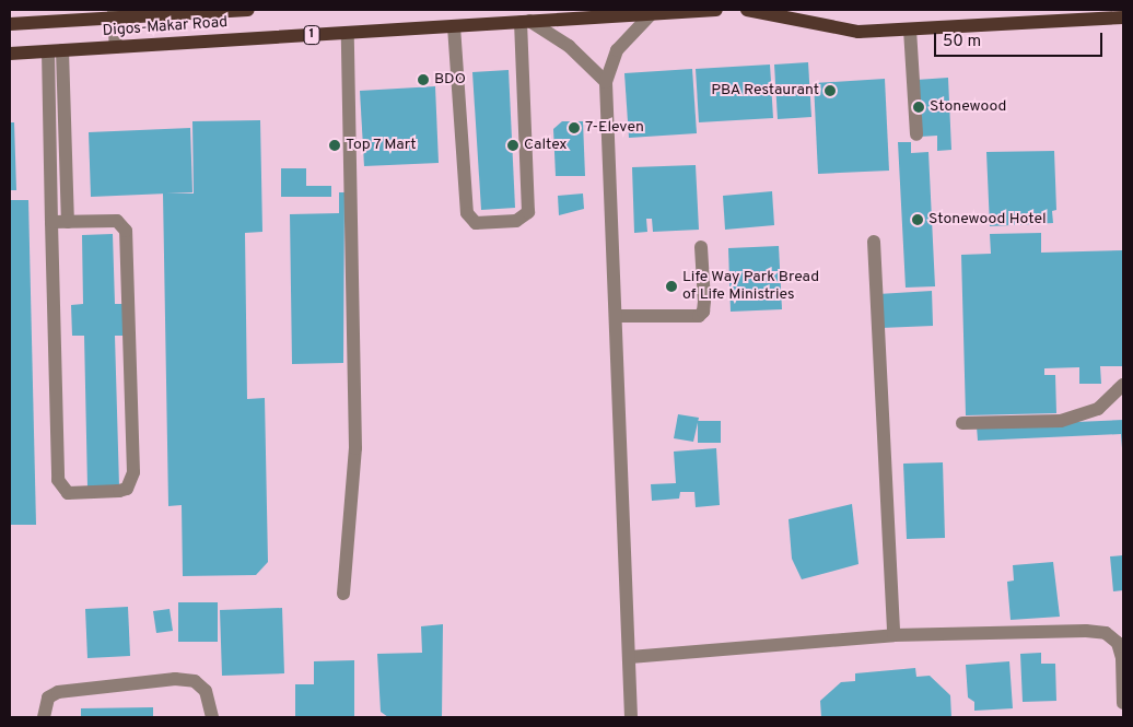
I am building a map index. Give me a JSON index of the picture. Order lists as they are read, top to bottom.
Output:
{
  "streets": {
    "main road": ["Digos-Makar Road", "1"]
  },
  "places": [
    "BDO",
    "PBA Restaurant",
    "Stonewood",
    "7-Eleven",
    "Top 7 Mart",
    "Caltex",
    "Stonewood Hotel",
    "Life Way Park Bread of Life Ministries"
  ],
  "scale_bar": "50 m"
}
